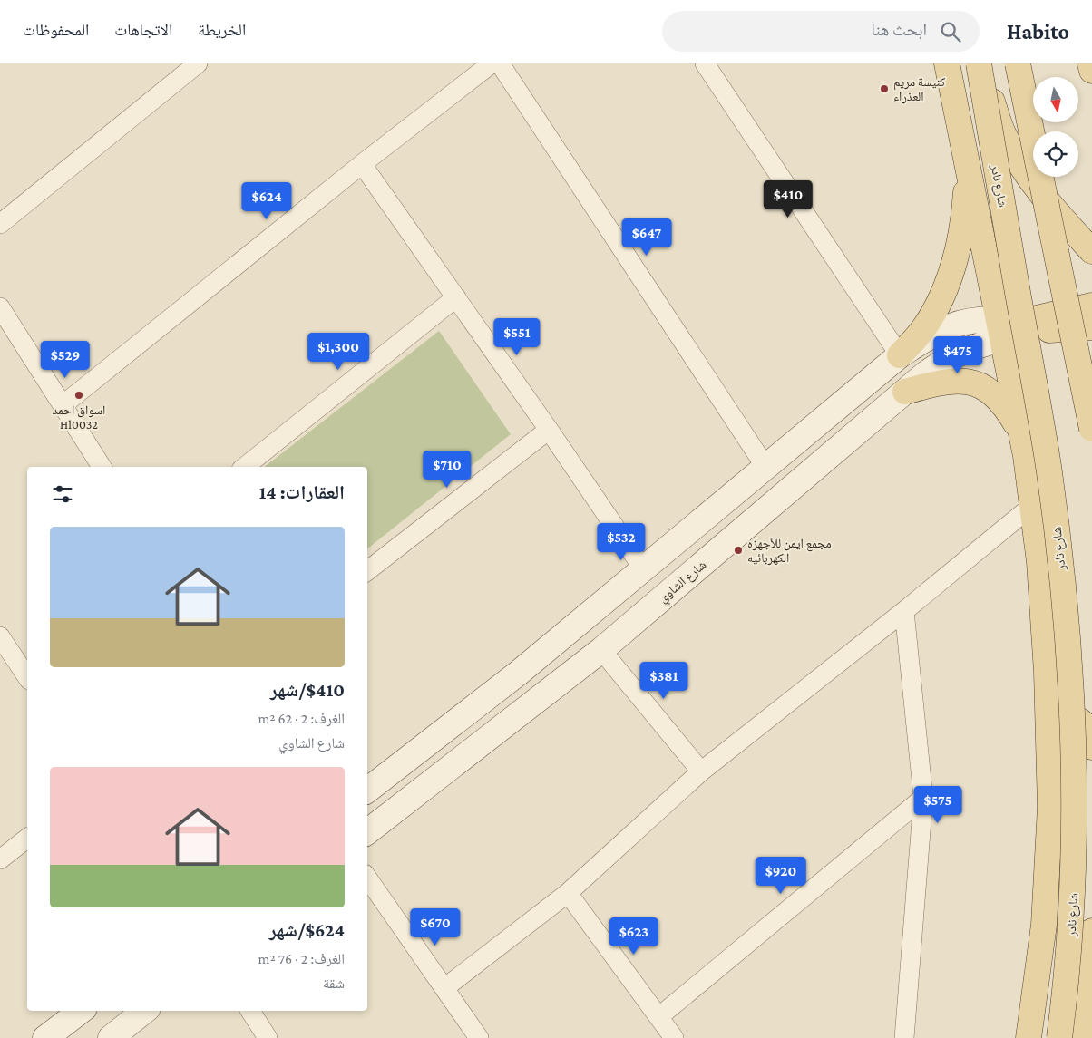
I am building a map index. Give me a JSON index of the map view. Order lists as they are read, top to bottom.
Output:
{
  "streets": {
    "main road": ["شارع نادر"],
    "street": ["شارع الشاوي"]
  },
  "places": ["كنيسة مريم العذراء", "اسواق احمد Hl0032", "مجمع ايمن للأجهزه الكهربائيه"],
  "north": "bottom",
  "page": {
    "header": "Habito",
    "search": "ابحث هنا",
    "nav": ["الخريطة", "الاتجاهات", "المحفوظات"],
    "price": [
      "$410",
      "$624",
      "$647",
      "$551",
      "$1,300",
      "$475",
      "$529",
      "$710",
      "$532",
      "$381",
      "$575",
      "$920",
      "$670",
      "$623"
    ],
    "heading": "العقارات: 14",
    "list": [
      {
        "name": "$410/شهر",
        "note": "الغرف: 2 · 62 m² · شارع الشاوي"
      },
      {
        "name": "$624/شهر",
        "note": "الغرف: 2 · 76 m² · شقة"
      }
    ]
  }
}
